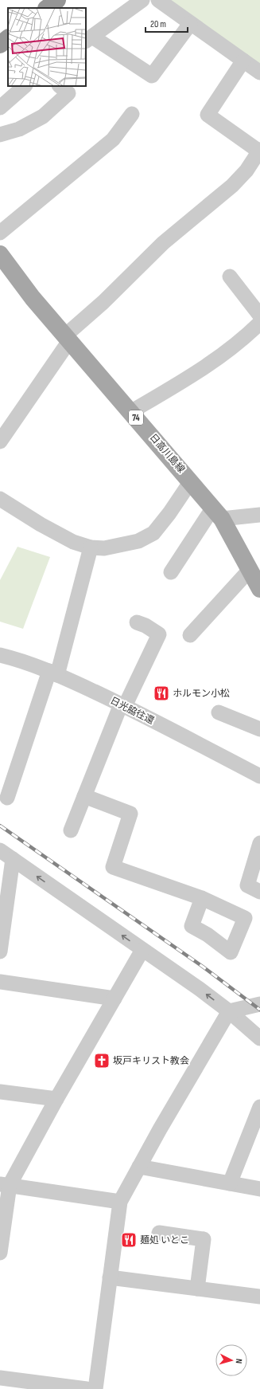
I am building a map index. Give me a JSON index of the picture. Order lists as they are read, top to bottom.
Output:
{
  "streets": {
    "main road": ["74", "日高川島線"],
    "street": ["日光脇往還"]
  },
  "places": {
    "restaurant": ["ホルモン小松", "麺処 いとこ"],
    "church": ["坂戸キリスト教会"]
  },
  "scale_bar": "20 m",
  "north": "right"
}
